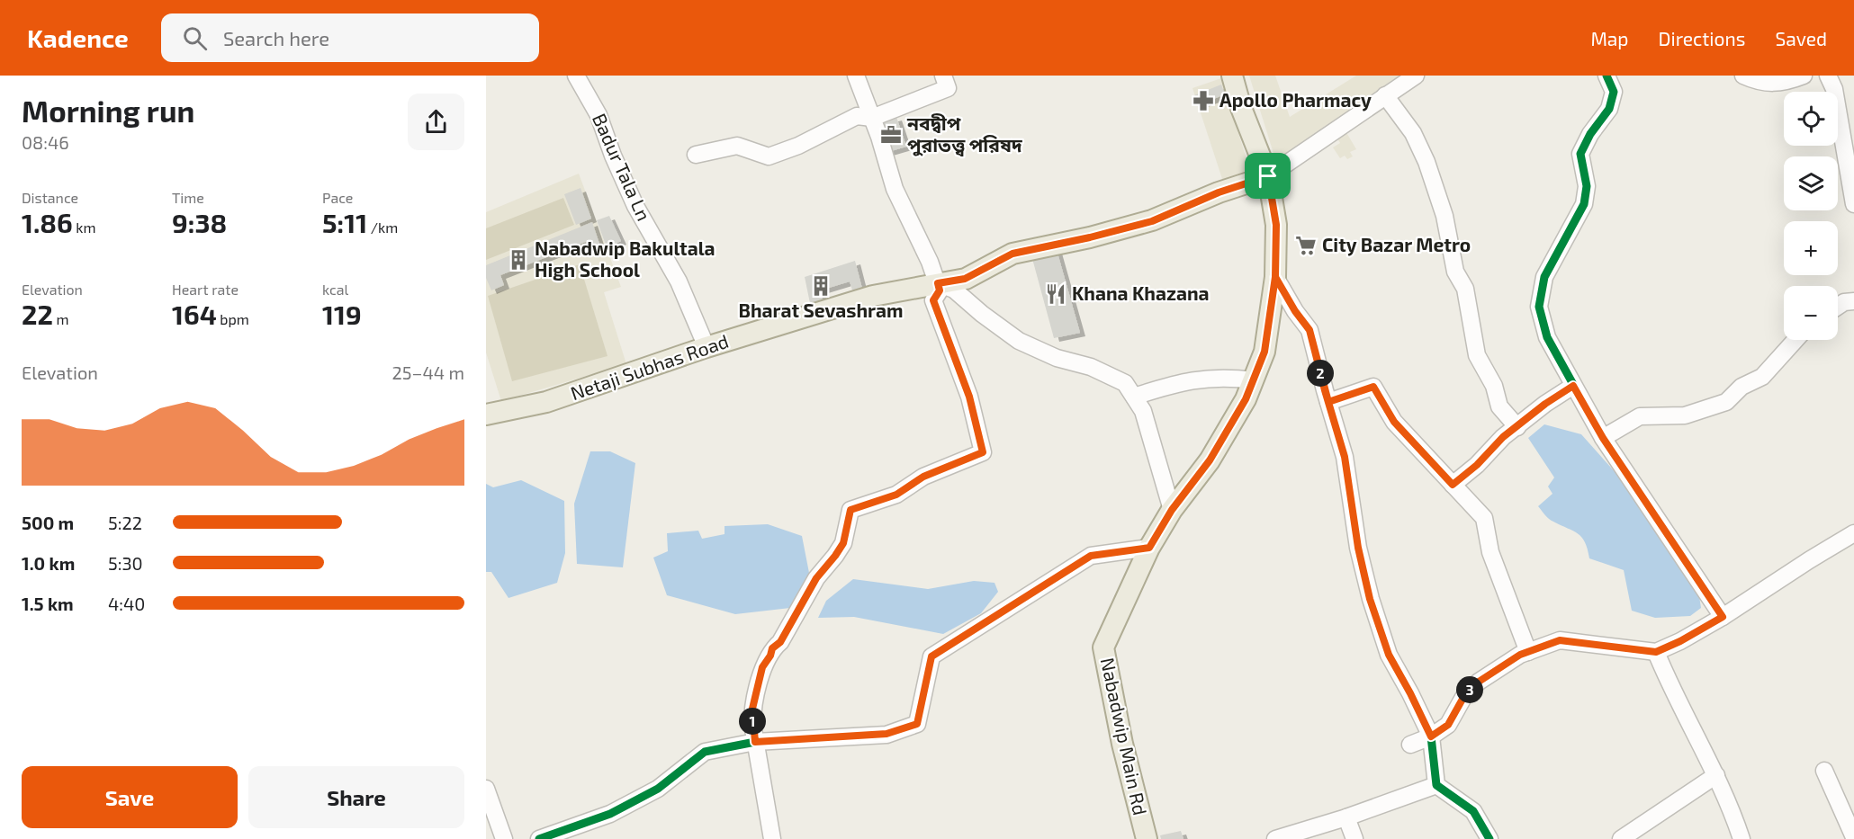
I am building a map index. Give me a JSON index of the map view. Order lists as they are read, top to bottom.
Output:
{
  "streets": {
    "main road": ["Netaji Subhas Road", "Nabadwip Main Rd"],
    "street": ["Badur Tala Ln"]
  },
  "crossings": [
    ["Badur Tala Ln", "Netaji Subhas Road"],
    ["Netaji Subhas Road", "Nabadwip Main Rd"]
  ],
  "places": {
    "pharmacy": ["Apollo Pharmacy"],
    "office": ["নবদ্বীপ পুরাতত্ত্ব পরিষদ"],
    "supermarket": ["City Bazar Metro"],
    "building": ["Nabadwip Bakultala High School", "Bharat Sevashram"],
    "restaurant": ["Khana Khazana"]
  },
  "page": {
    "header": "Kadence",
    "search": "Search here",
    "nav": ["Map", "Directions", "Saved"],
    "heading": ["Morning run", "08:46"],
    "map_buttons": ["+", "−"],
    "stats": [
      ["Distance", "1.86 km"],
      ["Time", "9:38"],
      ["Pace", "5:11 /km"],
      ["Elevation", "22 m"],
      ["Heart rate", "164 bpm"],
      ["kcal", "119"]
    ],
    "chart": ["Elevation", "25–44 m"],
    "pins": ["2", "3", "1"],
    "list": [
      {
        "name": "500 m",
        "note": "5:22"
      },
      {
        "name": "1.0 km",
        "note": "5:30"
      },
      {
        "name": "1.5 km",
        "note": "4:40"
      }
    ],
    "buttons": ["Save", "Share"]
  }
}
